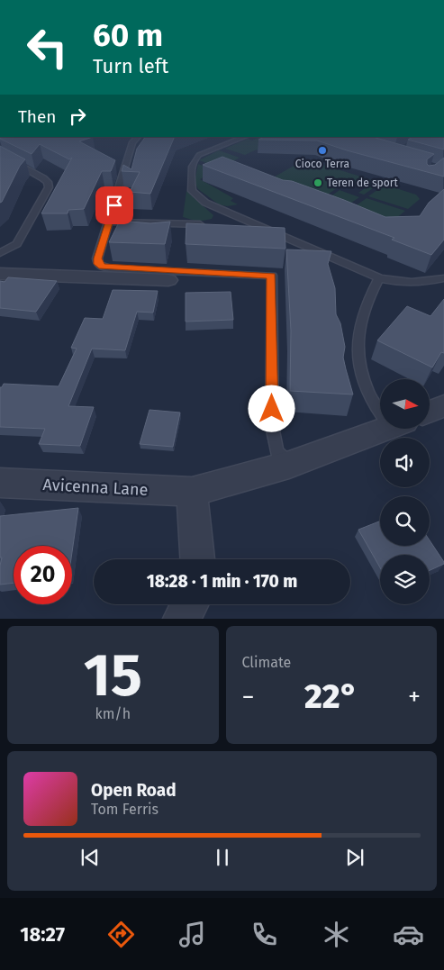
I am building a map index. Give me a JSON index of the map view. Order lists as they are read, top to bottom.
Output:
{
  "streets": {
    "street": ["Avicenna Lane"]
  },
  "places": ["Cioco Terra", "Teren de sport"],
  "north": "right",
  "page": {
    "turn": ["60 m", "Turn left"],
    "then": "Then",
    "limit": "20",
    "trip": "18:28 · 1 min · 170 m",
    "tile": [
      ["15", "km/h"],
      "Climate"
    ],
    "heat": ["−", "22°", "+"],
    "song": ["Open Road", "Tom Ferris"],
    "tabs": "18:27"
  }
}
